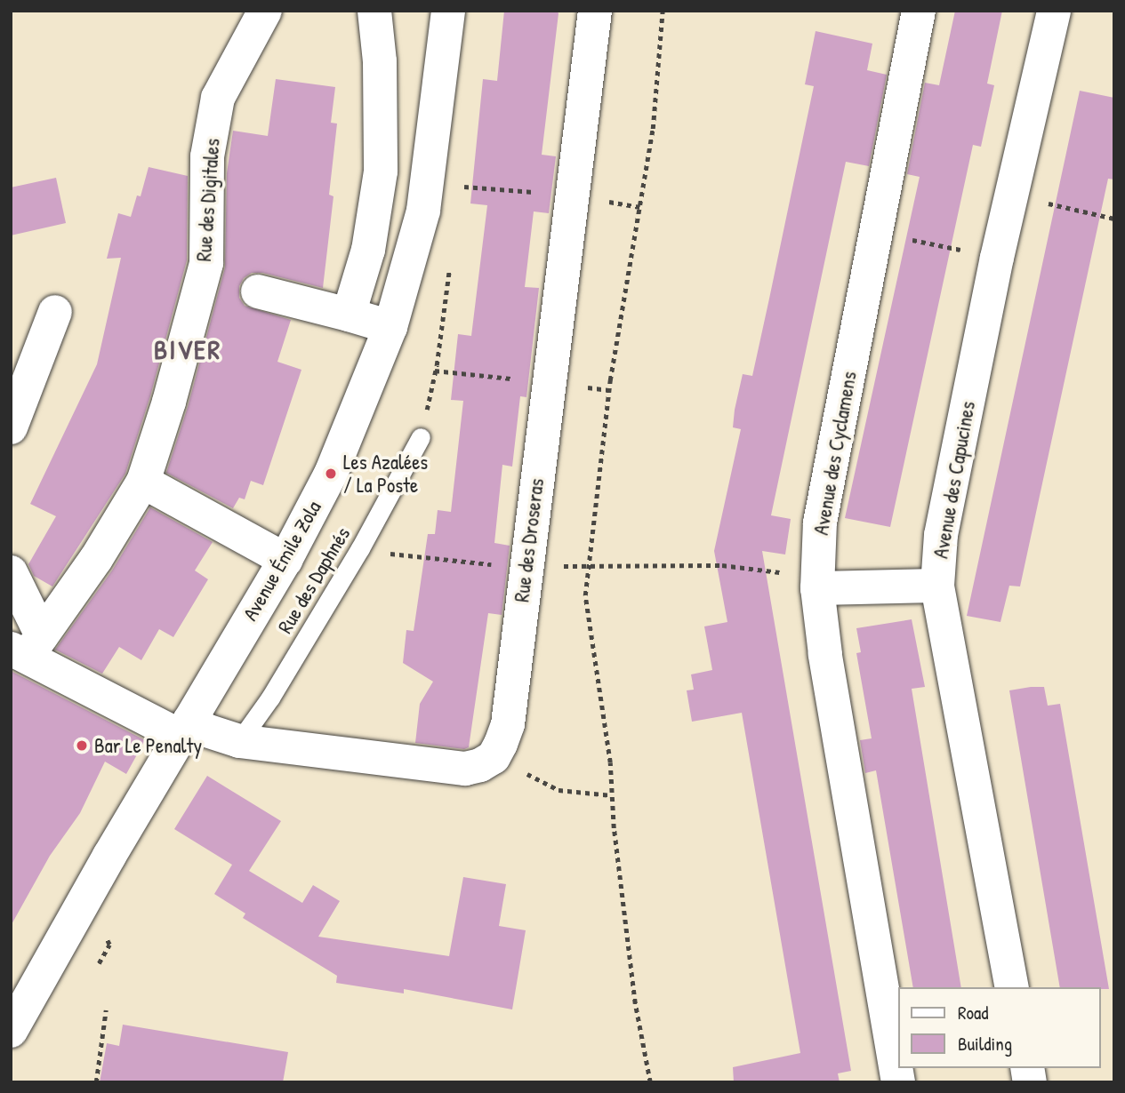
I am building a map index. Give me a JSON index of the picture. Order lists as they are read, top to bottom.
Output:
{
  "streets": {
    "street": [
      "Rue des Digitales",
      "Avenue des Cyclamens",
      "Avenue des Capucines",
      "Rue des Droseras",
      "Avenue Émile Zola"
    ],
    "lane": ["Rue des Daphnés"]
  },
  "districts": ["BIVER"],
  "places": ["Les Azalées / La Poste", "Bar Le Penalty"],
  "legend": ["Road", "Building"]
}
